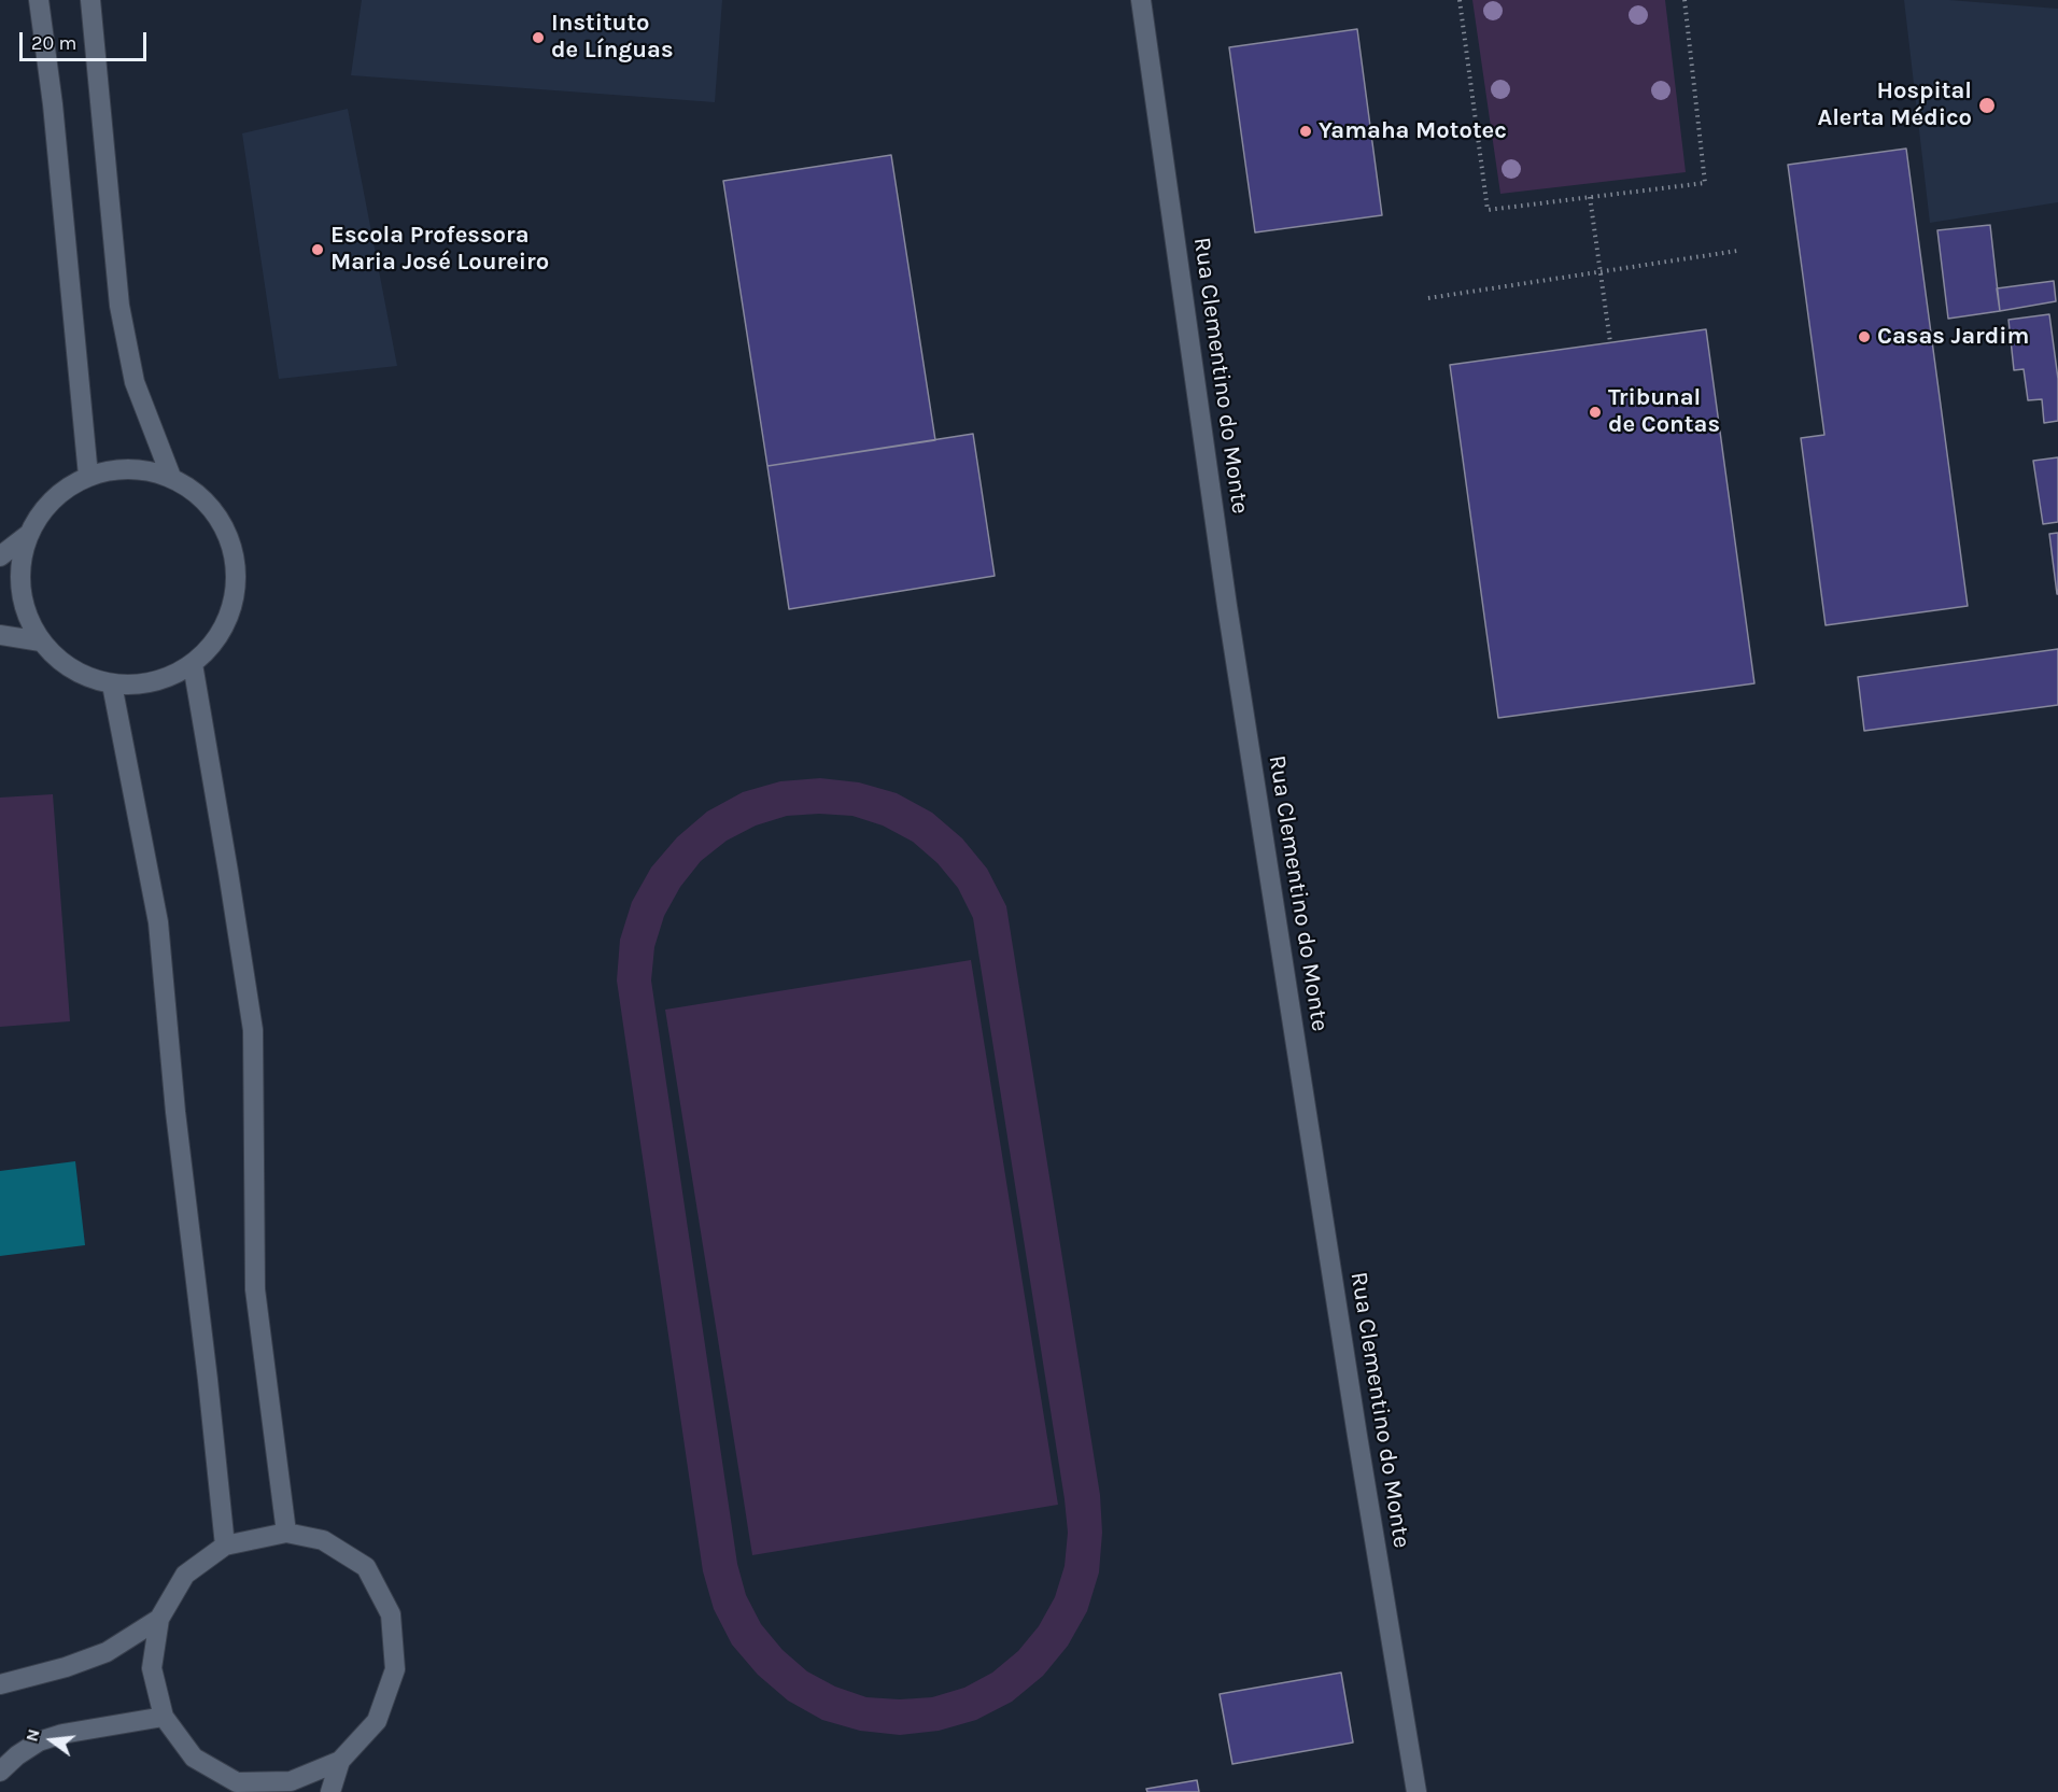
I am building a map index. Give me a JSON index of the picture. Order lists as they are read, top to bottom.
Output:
{
  "streets": {
    "street": ["Rua Clementino do Monte"]
  },
  "places": [
    "Instituto de Línguas",
    "Hospital Alerta Médico",
    "Yamaha Mototec",
    "Escola Professora Maria José Loureiro",
    "Casas Jardim",
    "Tribunal de Contas"
  ],
  "scale_bar": "20 m",
  "north": "left"
}
